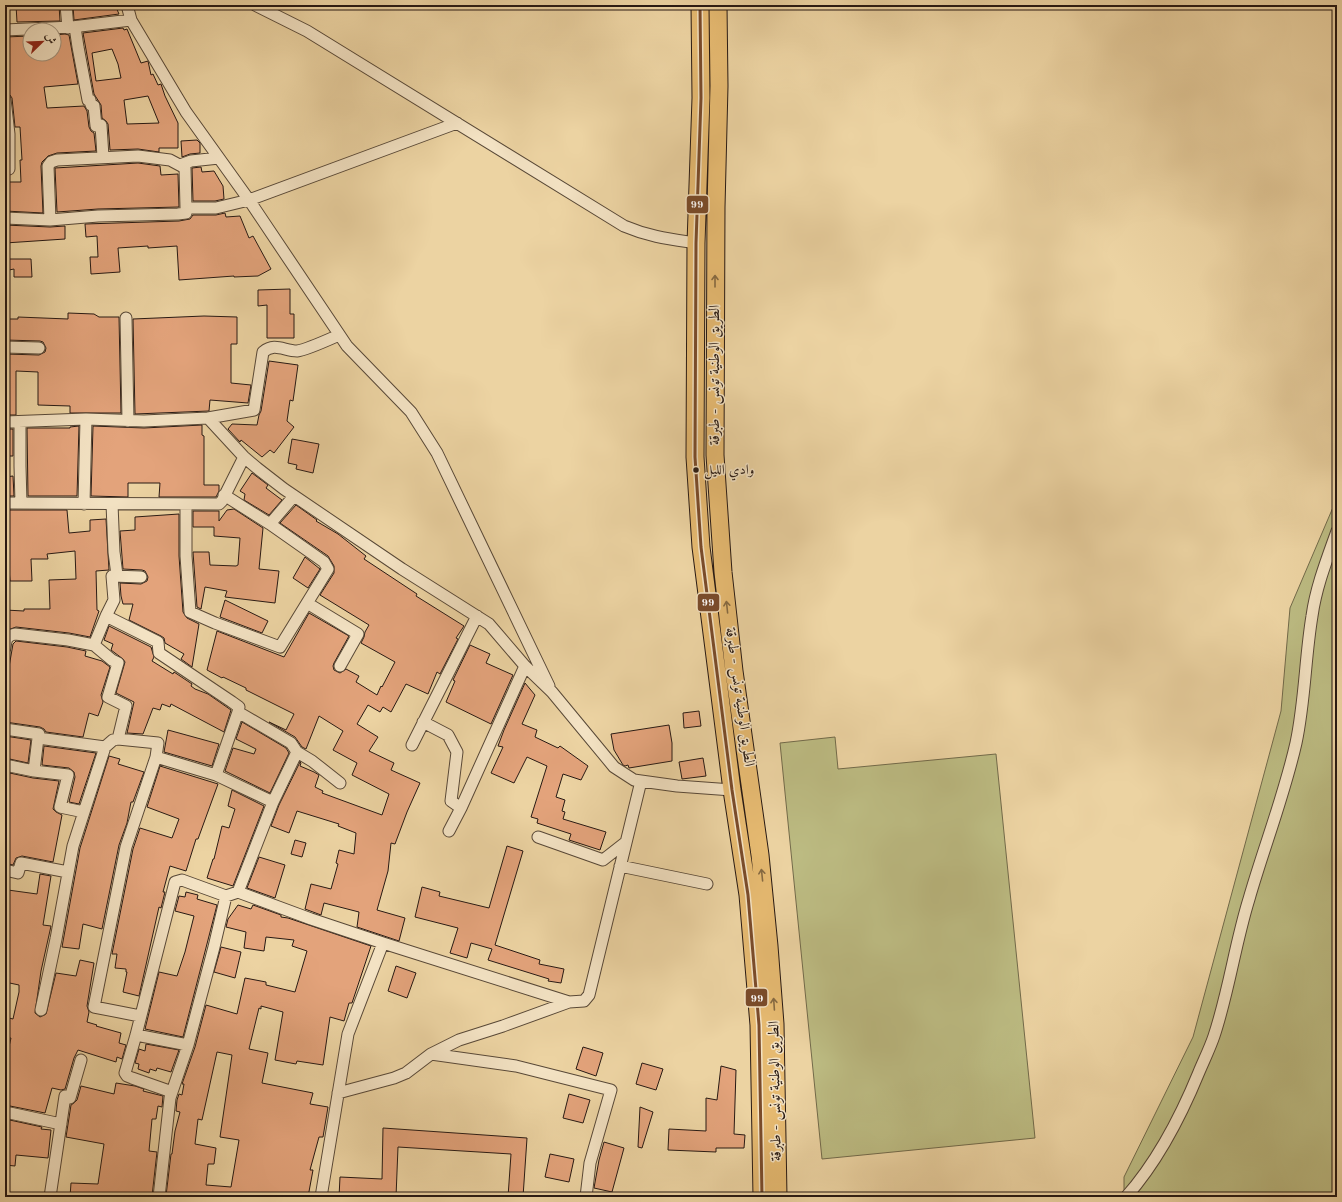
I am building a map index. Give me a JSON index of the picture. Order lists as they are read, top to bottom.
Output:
{
  "streets": {
    "main road": ["الطريق الوطنية تونس - طبرقة"]
  },
  "places": ["وادي الليل"],
  "lines": ["transit line 99"],
  "north": "top right"
}
